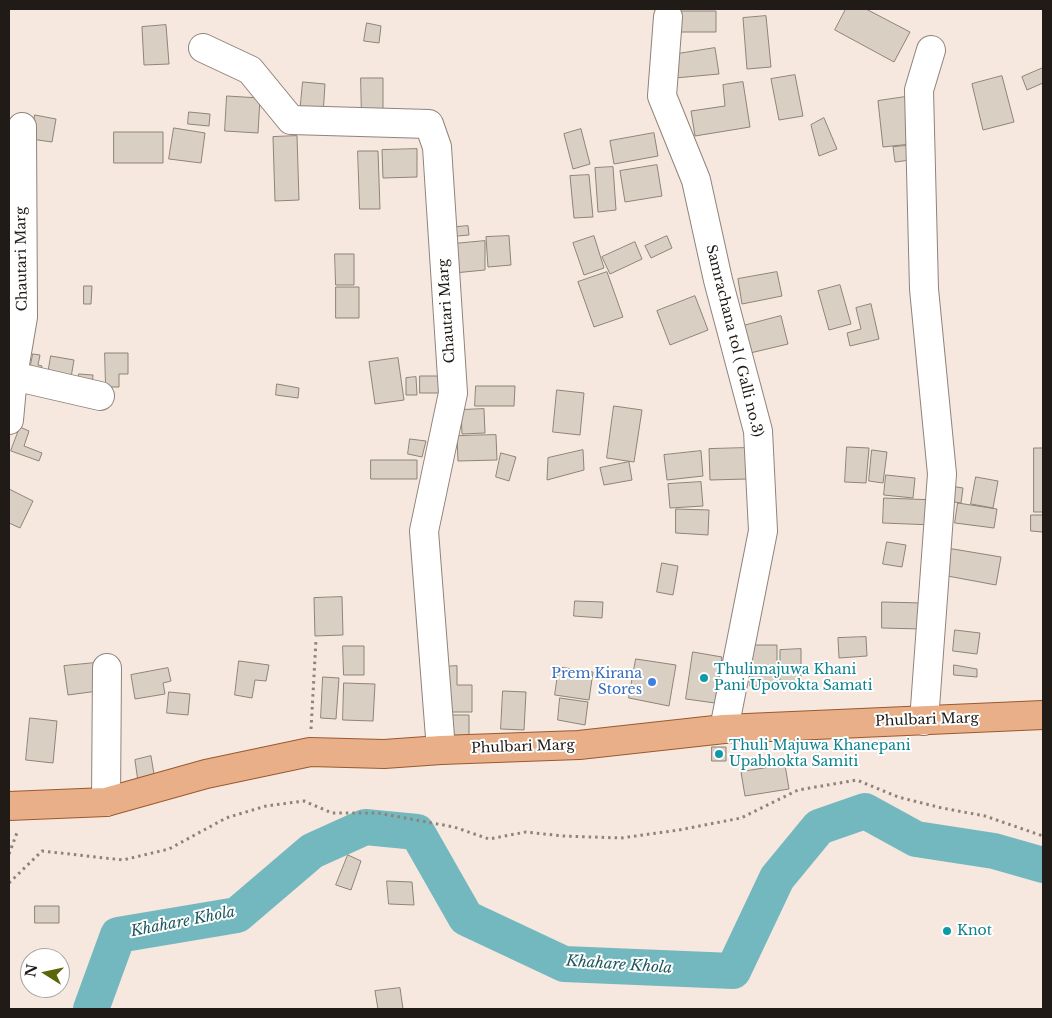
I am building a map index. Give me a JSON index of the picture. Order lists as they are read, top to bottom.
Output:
{
  "streets": {
    "main road": ["Phulbari Marg"],
    "street": ["Chautari Marg", "Samrachana tol ( Galli no.3)"]
  },
  "crossings": [
    ["Chautari Marg", "Phulbari Marg"],
    ["Samrachana tol ( Galli no.3)", "Phulbari Marg"]
  ],
  "water": ["Khahare Khola"],
  "places": [
    "Thulimajuwa Khani Pani Upovokta Samati",
    "Prem Kirana Stores",
    "Thuli Majuwa Khanepani Upabhokta Samiti",
    "Knot"
  ],
  "north": "left"
}
